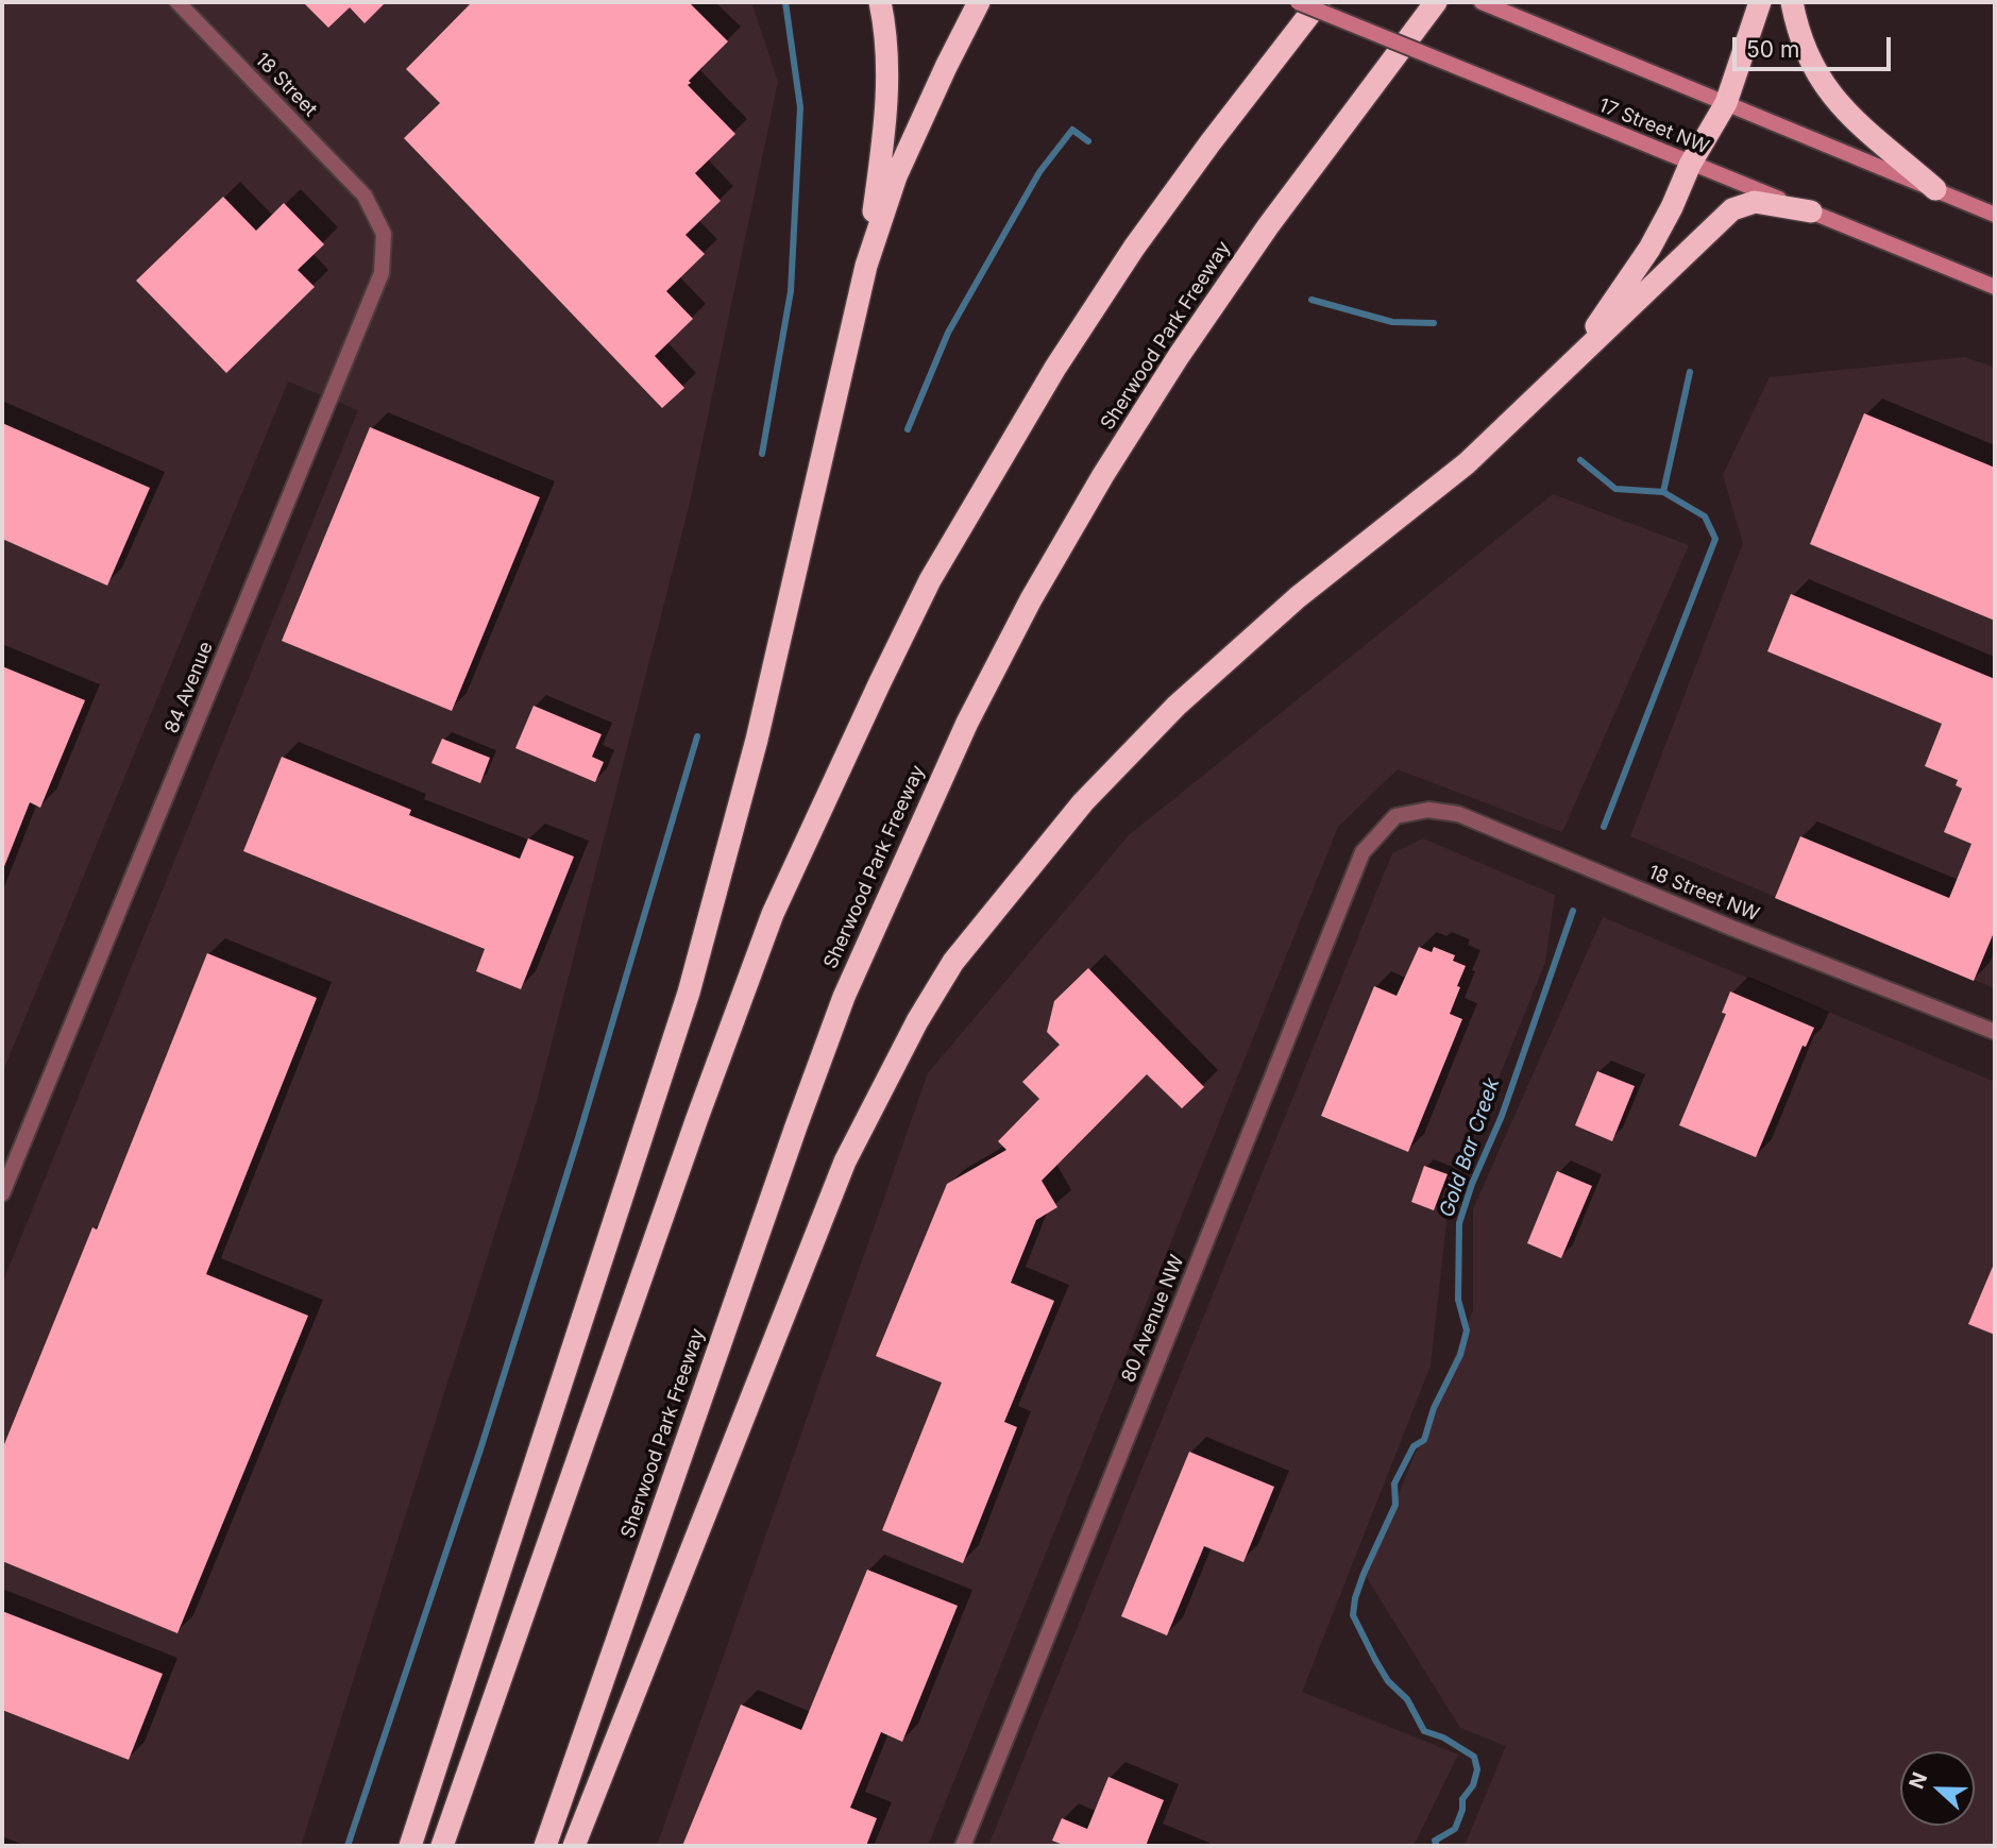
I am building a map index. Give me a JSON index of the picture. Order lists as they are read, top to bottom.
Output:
{
  "streets": {
    "highway": ["Sherwood Park Freeway"],
    "main road": ["17 Street NW"],
    "street": [
      "18 Street",
      "84 Avenue",
      "18 Street NW",
      "80 Avenue NW"
    ]
  },
  "crossings": [
    ["18 Street", "84 Avenue"],
    ["18 Street NW", "80 Avenue NW"]
  ],
  "water": ["Gold Bar Creek"],
  "scale_bar": "50 m",
  "north": "left"
}
